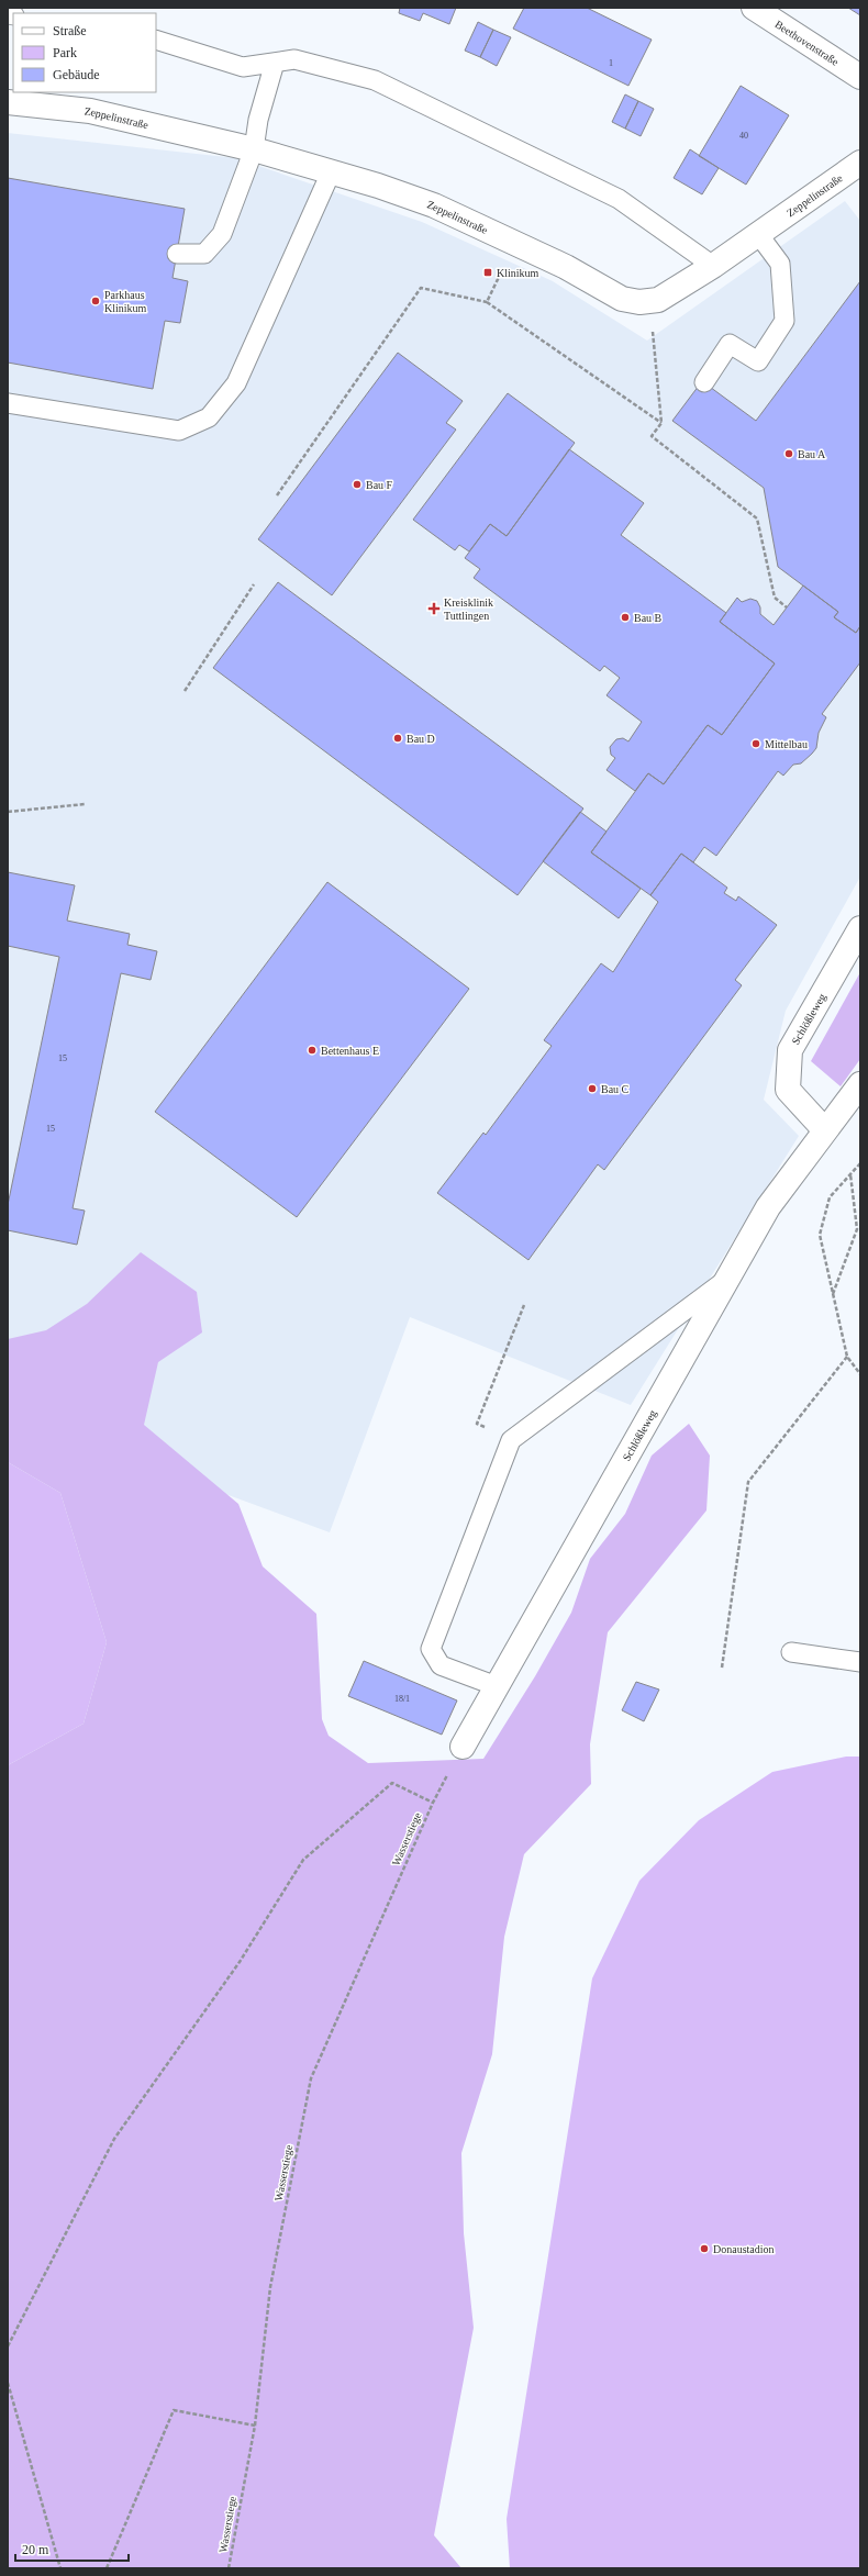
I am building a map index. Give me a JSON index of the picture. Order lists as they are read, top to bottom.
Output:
{
  "streets": {
    "street": ["Beethovenstraße", "Zeppelinstraße", "Schlößleweg"],
    "path": ["Wasserstiege"]
  },
  "places": {
    "transit": ["Klinikum"],
    "other": [
      "Parkhaus Klinikum",
      "Bau A",
      "Bau F",
      "Bau B",
      "Bau D",
      "Mittelbau",
      "Bettenhaus E",
      "Bau C",
      "Donaustadion"
    ],
    "health": ["Kreisklinik Tuttlingen"]
  },
  "house_numbers": [
    "1",
    "40",
    "15",
    "15",
    "18/1"
  ],
  "legend": ["Straße", "Park", "Gebäude"],
  "scale_bar": "20 m"
}
